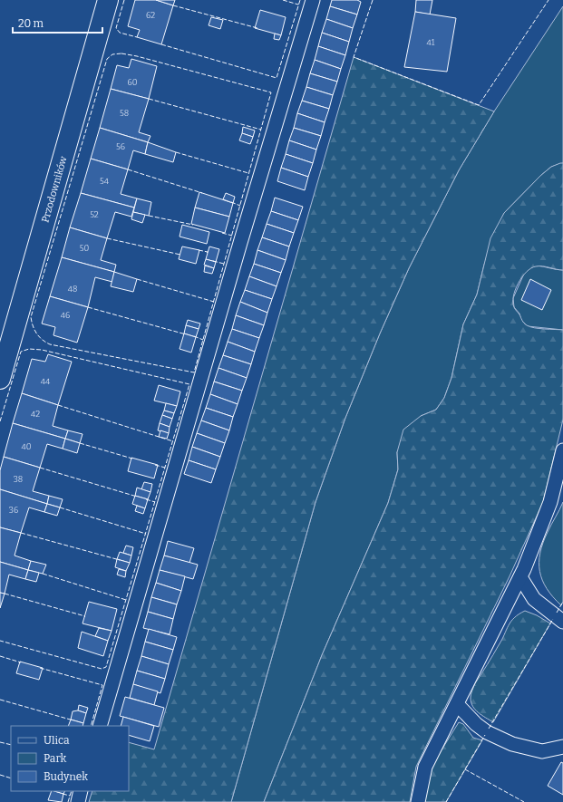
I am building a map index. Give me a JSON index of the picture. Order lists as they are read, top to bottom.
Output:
{
  "streets": {
    "street": ["Przodowników"]
  },
  "house_numbers": [
    "62",
    "41",
    "60",
    "58",
    "56",
    "54",
    "52",
    "50",
    "48",
    "46",
    "44",
    "42",
    "40",
    "38",
    "36"
  ],
  "legend": ["Ulica", "Park", "Budynek"],
  "scale_bar": "20 m"
}
